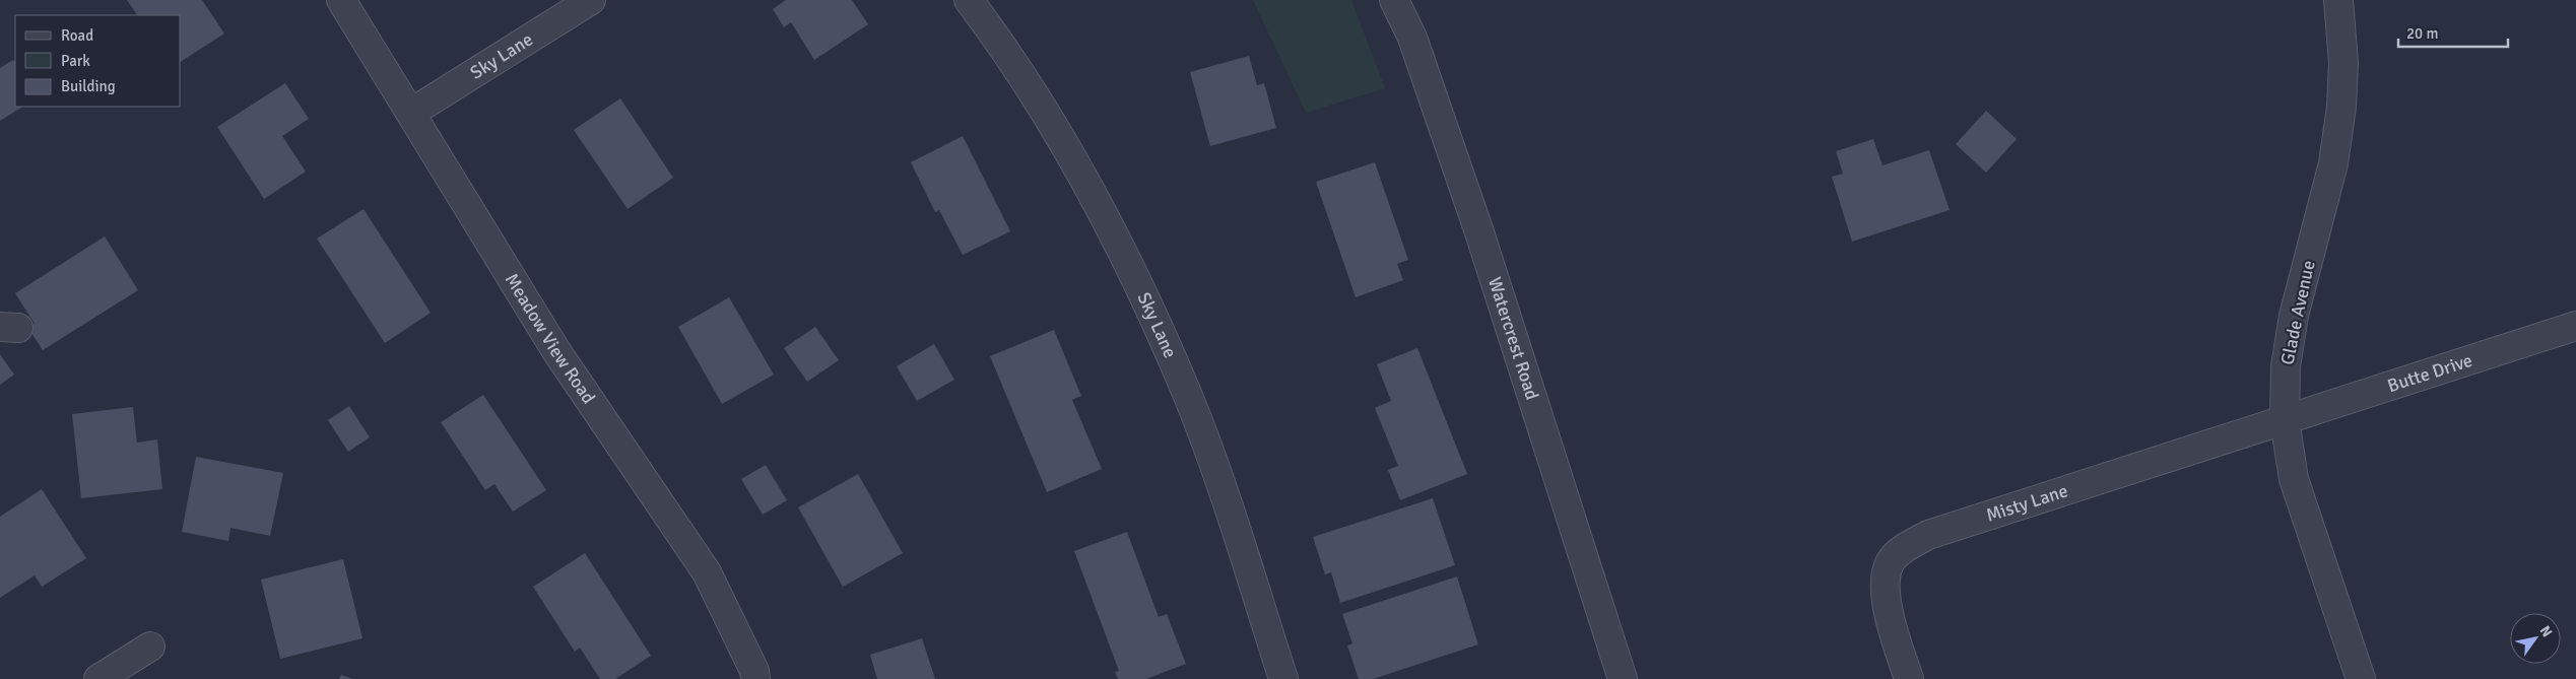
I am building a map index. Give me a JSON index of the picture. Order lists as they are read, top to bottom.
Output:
{
  "streets": {
    "street": [
      "Sky Lane",
      "Glade Avenue",
      "Watercrest Road",
      "Meadow View Road",
      "Butte Drive",
      "Misty Lane"
    ]
  },
  "crossings": [
    ["Sky Lane", "Meadow View Road"],
    ["Glade Avenue", "Butte Drive"],
    ["Glade Avenue", "Misty Lane"],
    ["Butte Drive", "Misty Lane"]
  ],
  "legend": ["Road", "Park", "Building"],
  "scale_bar": "20 m",
  "north": "top right"
}
